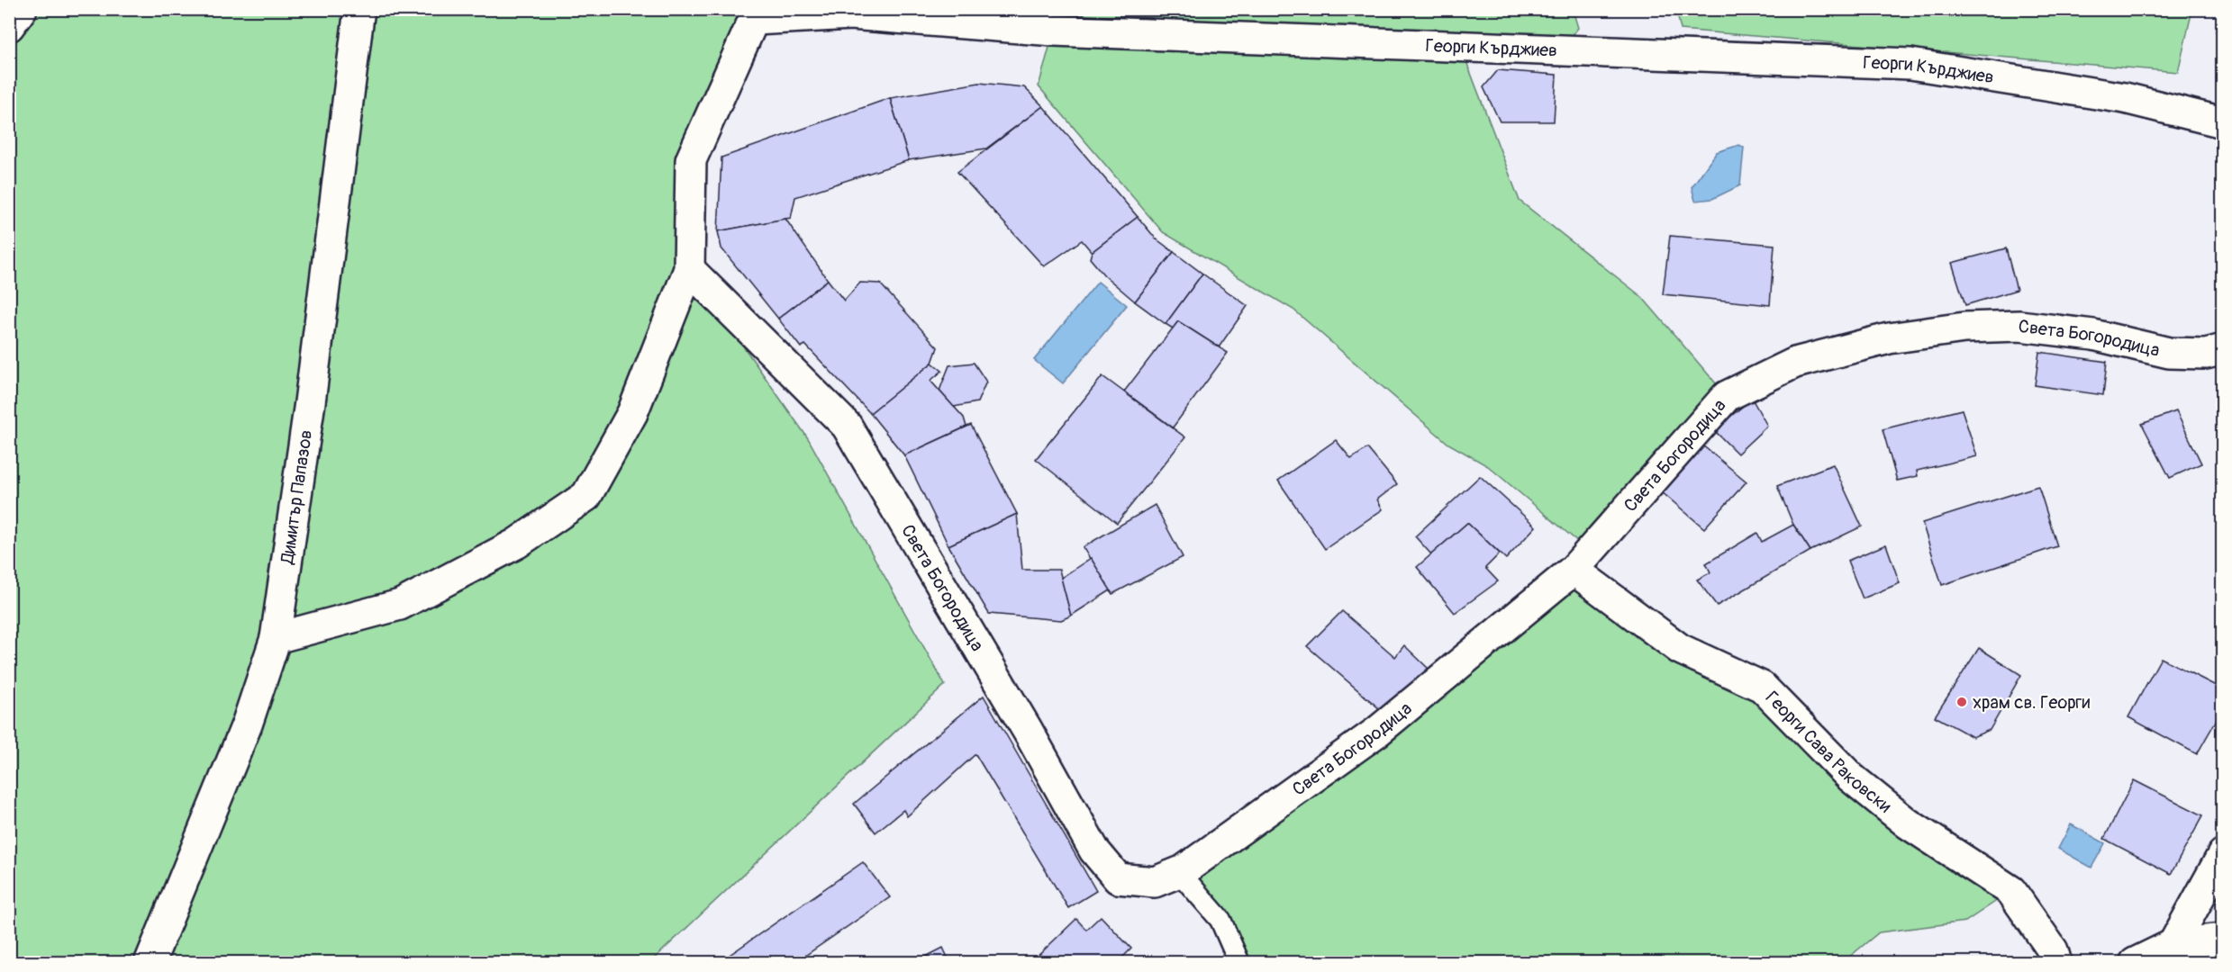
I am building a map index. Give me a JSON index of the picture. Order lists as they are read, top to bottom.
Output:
{
  "streets": {
    "street": [
      "Георги Кърджиев",
      "Света Богородица",
      "Димитър Папазов",
      "Георги Сава Раковски"
    ]
  },
  "crossings": [
    ["Света Богородица", "Георги Сава Раковски"]
  ],
  "places": ["храм св. Георги"]
}
